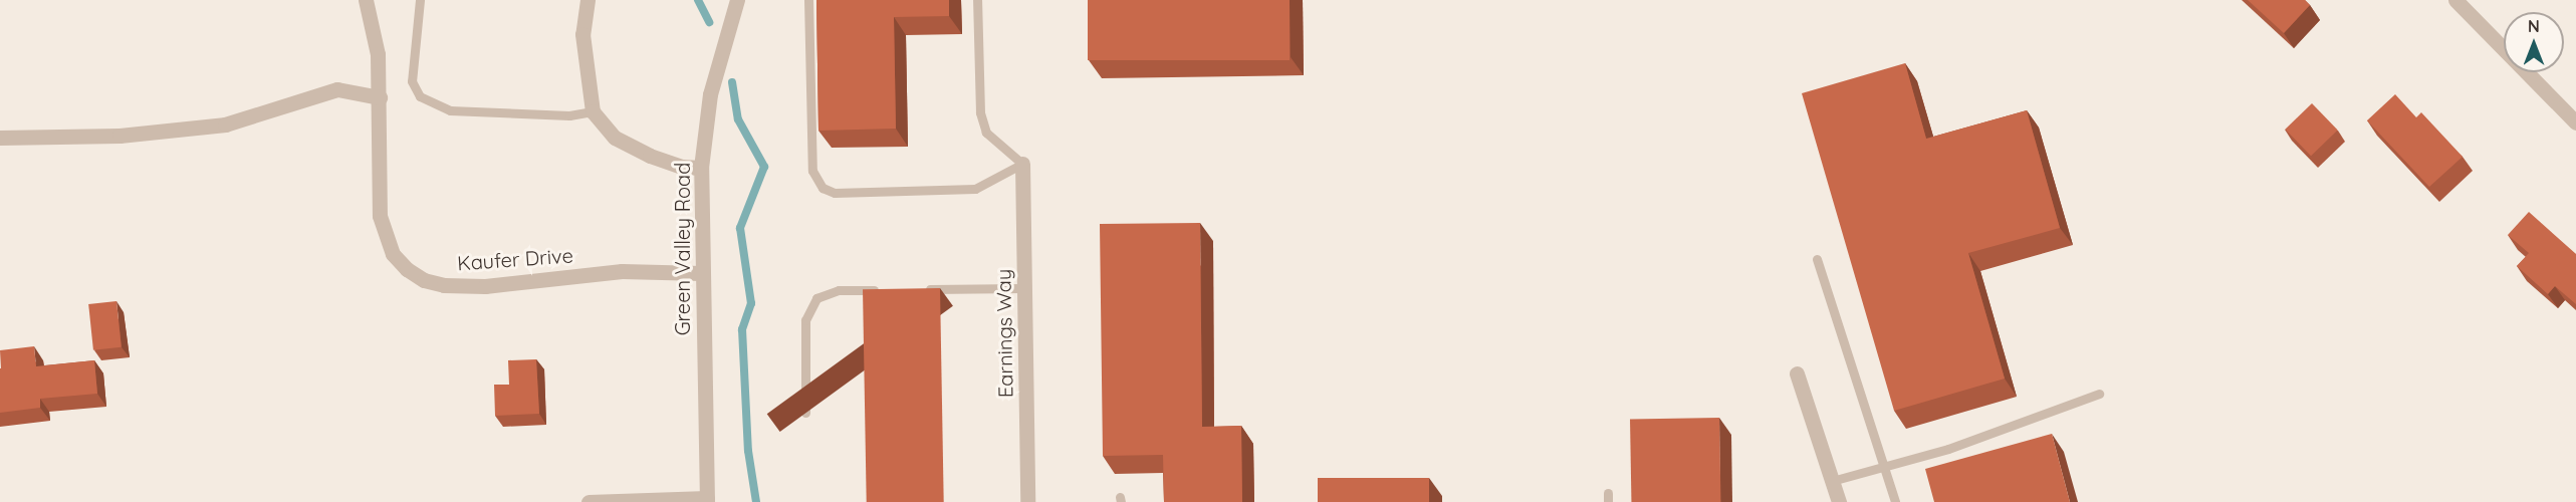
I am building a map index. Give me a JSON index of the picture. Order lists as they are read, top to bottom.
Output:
{
  "streets": {
    "street": ["Green Valley Road", "Kaufer Drive", "Earnings Way"]
  },
  "crossings": [
    ["Green Valley Road", "Kaufer Drive"]
  ],
  "north": "top"
}
